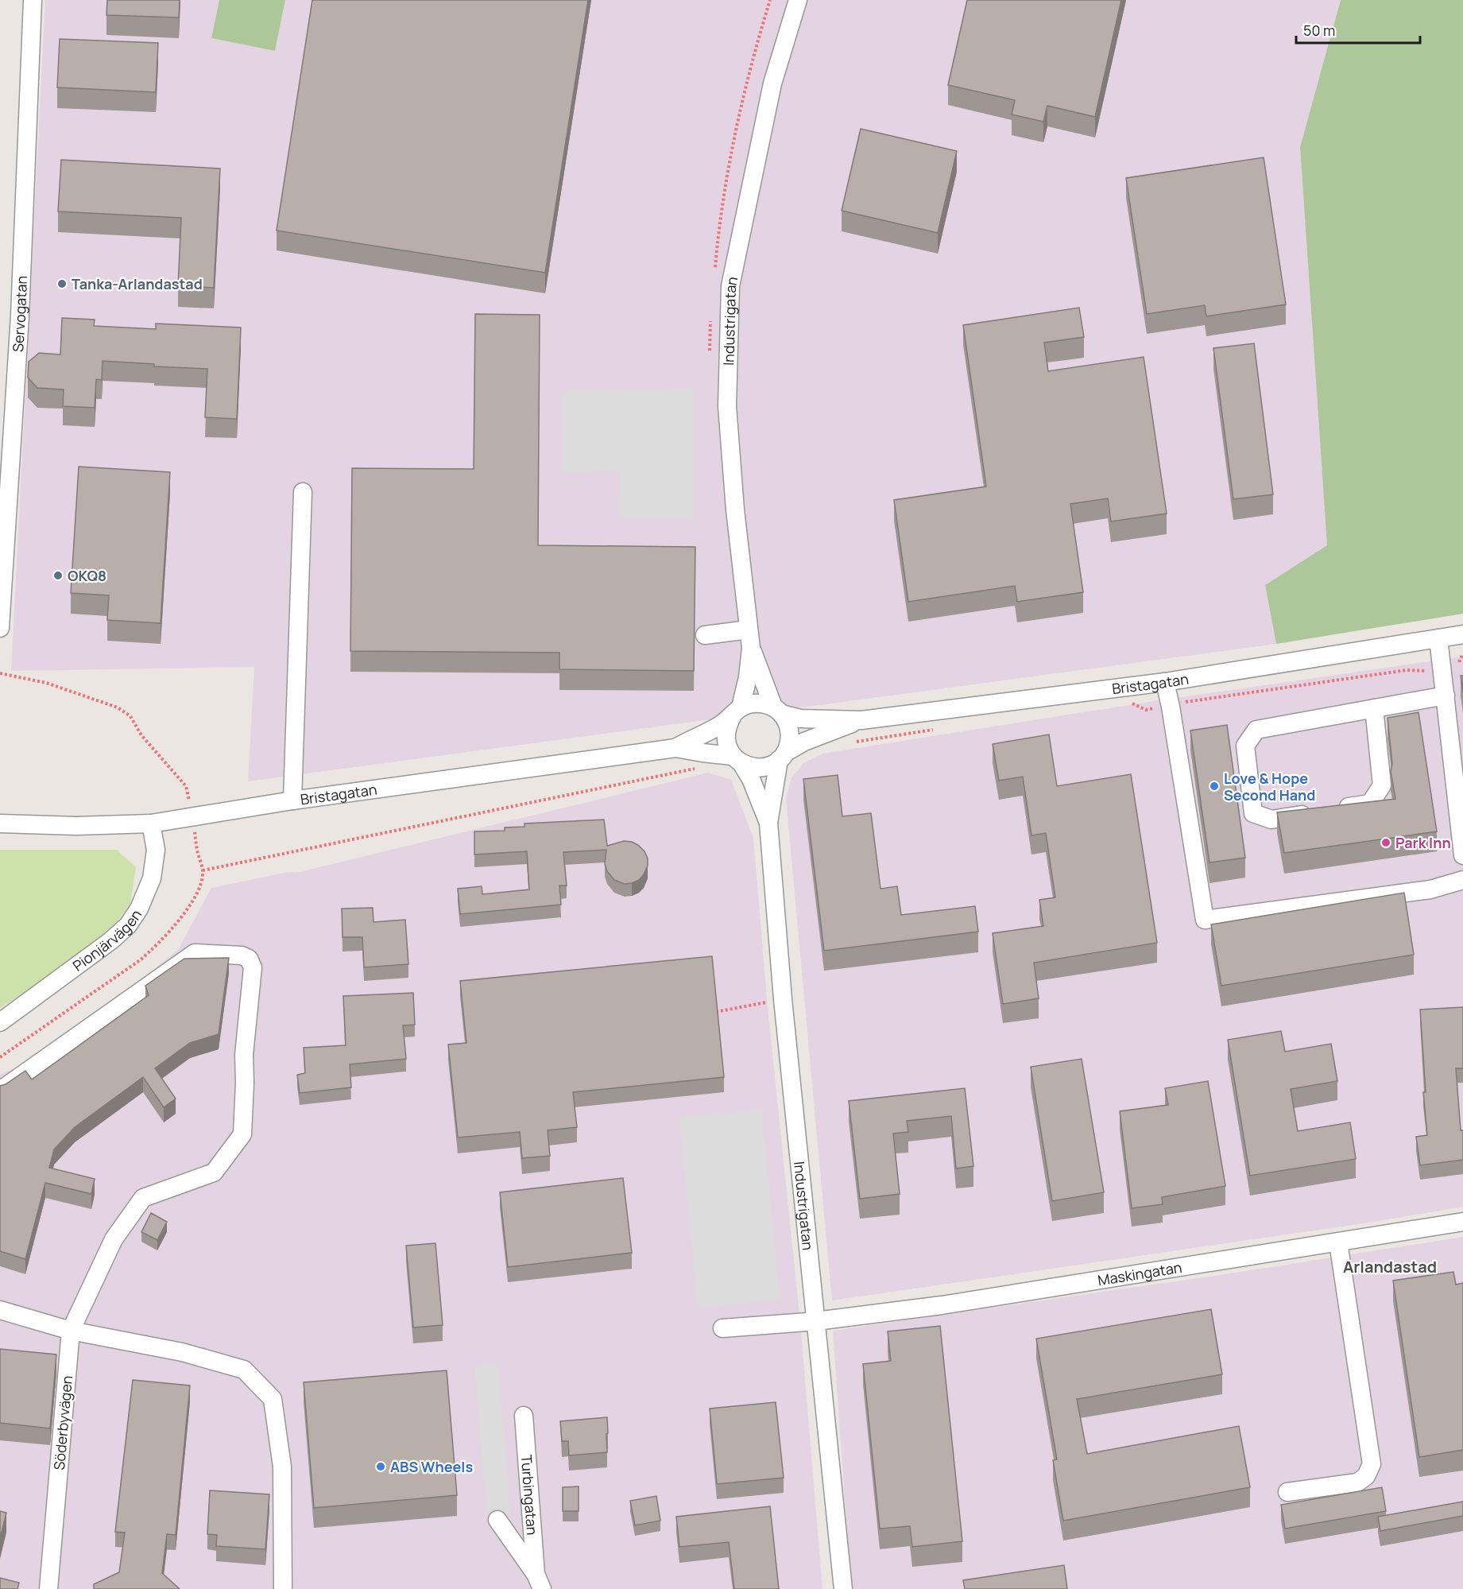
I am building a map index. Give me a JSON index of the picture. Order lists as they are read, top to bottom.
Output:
{
  "streets": {
    "street": [
      "Servogatan",
      "Industrigatan",
      "Bristagatan",
      "Pionjärvägen",
      "Maskingatan",
      "Söderbyvägen",
      "Turbingatan"
    ]
  },
  "crossings": [
    ["Industrigatan", "Bristagatan"],
    ["Industrigatan", "Maskingatan"],
    ["Bristagatan", "Pionjärvägen"]
  ],
  "districts": ["Arlandastad"],
  "places": [
    "Tanka-Arlandastad",
    "OKQ8",
    "Love & Hope Second Hand",
    "Park Inn",
    "ABS Wheels"
  ],
  "scale_bar": "50 m"
}
